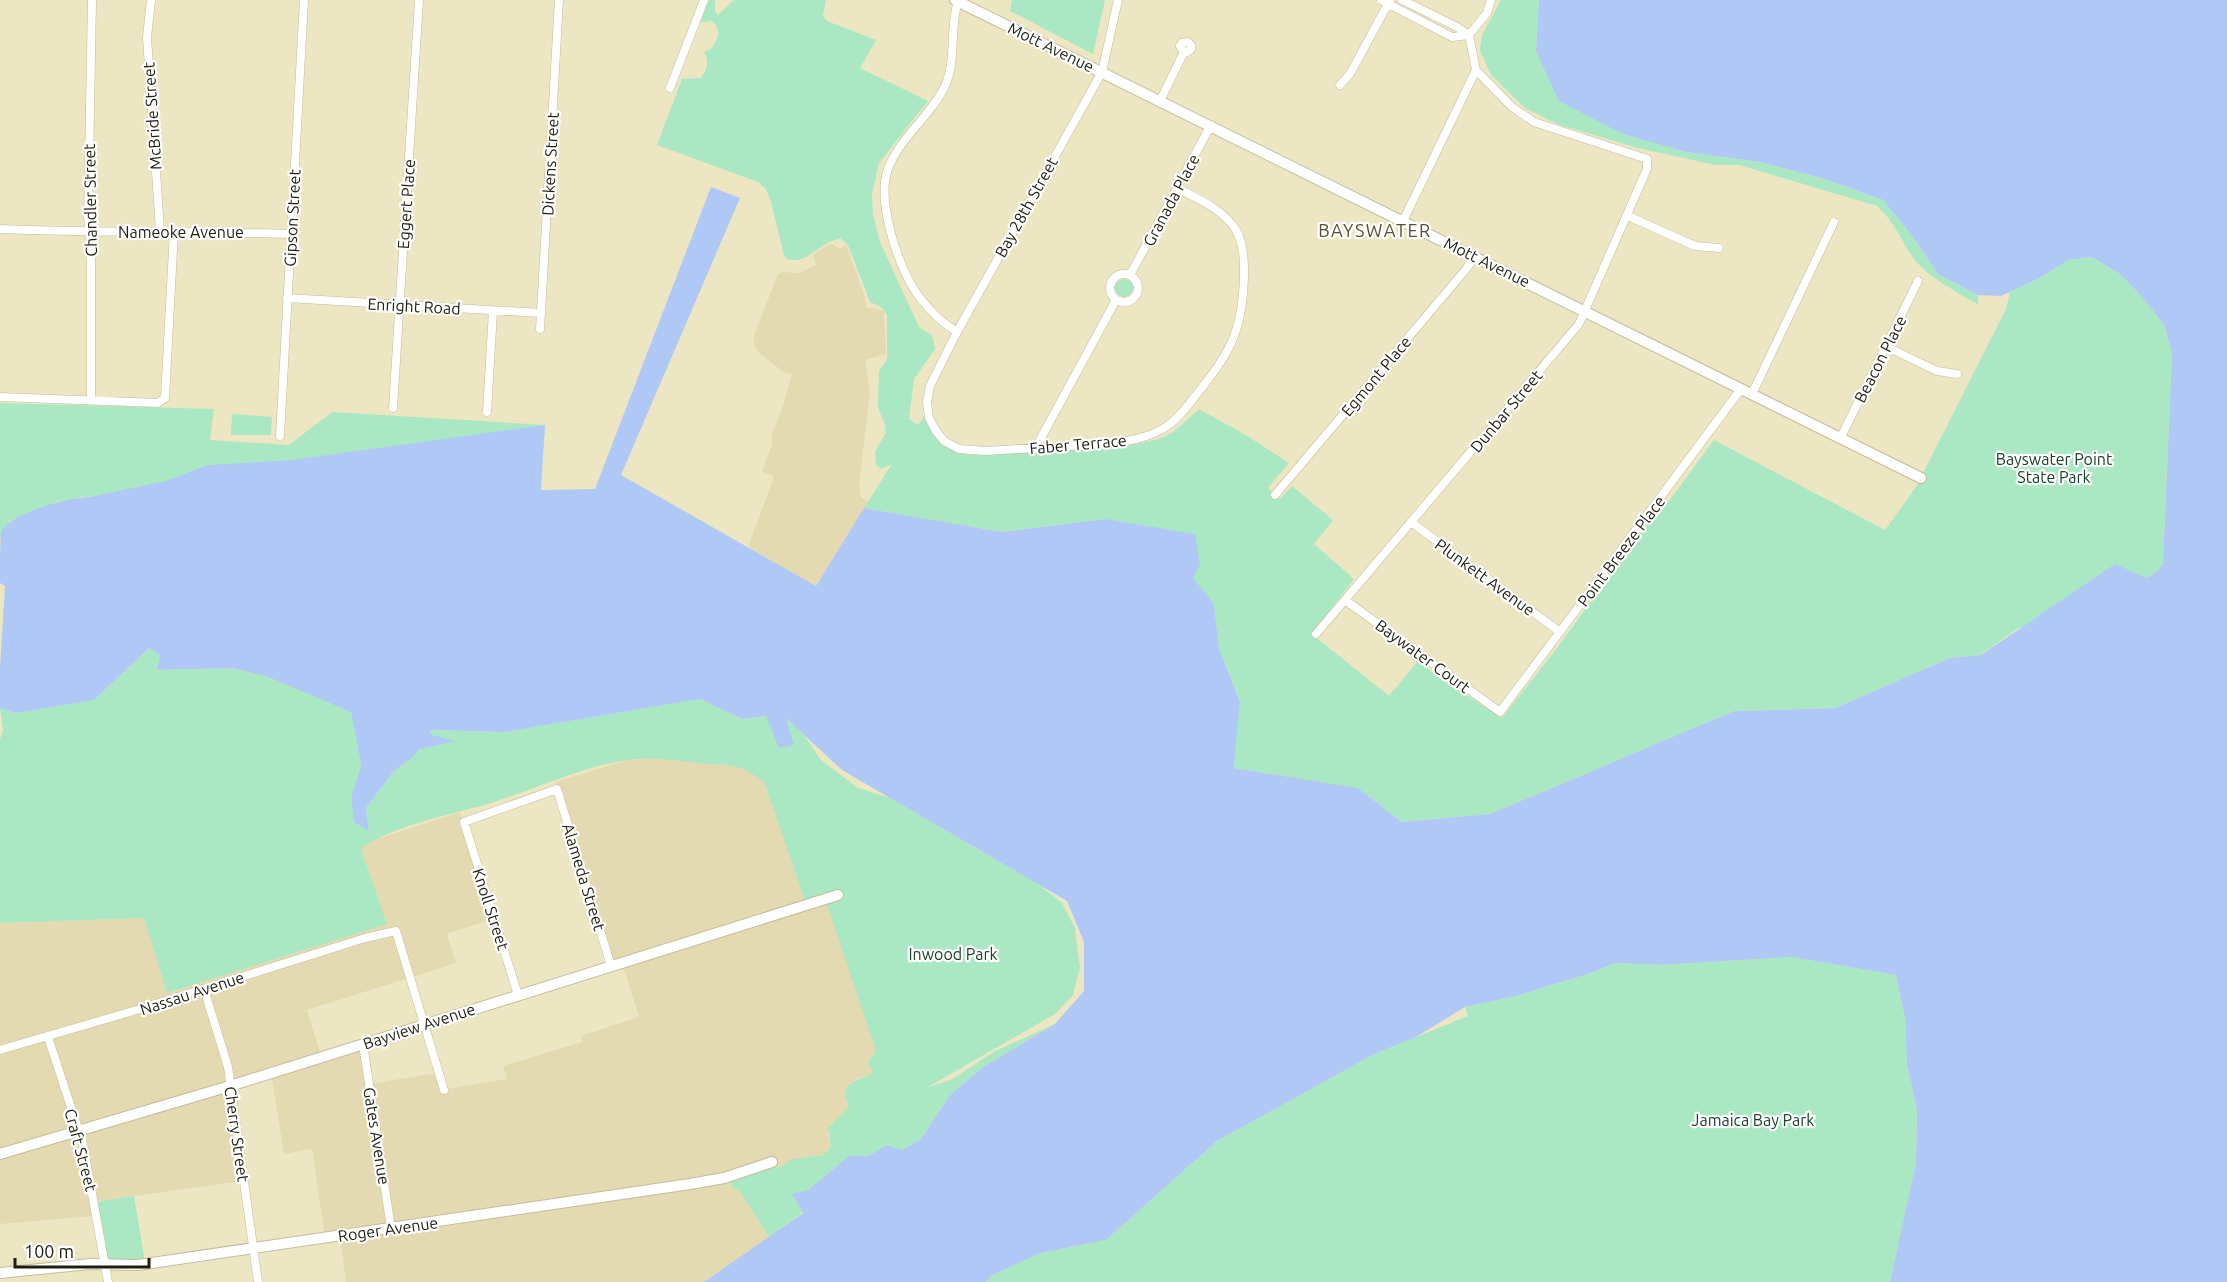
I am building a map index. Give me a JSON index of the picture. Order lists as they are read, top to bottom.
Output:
{
  "streets": {
    "street": [
      "Mott Avenue",
      "McBride Street",
      "Dickens Street",
      "Chandler Street",
      "Granada Place",
      "Eggert Place",
      "Bay 28th Street",
      "Gipson Street",
      "Nameoke Avenue",
      "Enright Road",
      "Beacon Place",
      "Egmont Place",
      "Dunbar Street",
      "Faber Terrace",
      "Point Breeze Place",
      "Plunkett Avenue",
      "Baywater Court",
      "Alameda Street",
      "Knoll Street",
      "Nassau Avenue",
      "Bayview Avenue",
      "Cherry Street",
      "Gates Avenue",
      "Craft Street",
      "Roger Avenue"
    ]
  },
  "crossings": [
    ["Mott Avenue", "Granada Place"],
    ["Mott Avenue", "Bay 28th Street"],
    ["Mott Avenue", "Beacon Place"],
    ["Mott Avenue", "Egmont Place"],
    ["Mott Avenue", "Dunbar Street"],
    ["Mott Avenue", "Point Breeze Place"],
    ["McBride Street", "Nameoke Avenue"],
    ["Dickens Street", "Enright Road"],
    ["Chandler Street", "Nameoke Avenue"],
    ["Granada Place", "Faber Terrace"],
    ["Eggert Place", "Enright Road"],
    ["Bay 28th Street", "Faber Terrace"],
    ["Gipson Street", "Nameoke Avenue"],
    ["Gipson Street", "Enright Road"],
    ["Dunbar Street", "Plunkett Avenue"],
    ["Dunbar Street", "Baywater Court"],
    ["Point Breeze Place", "Plunkett Avenue"],
    ["Point Breeze Place", "Baywater Court"],
    ["Alameda Street", "Knoll Street"],
    ["Alameda Street", "Bayview Avenue"],
    ["Knoll Street", "Bayview Avenue"],
    ["Nassau Avenue", "Bayview Avenue"],
    ["Nassau Avenue", "Cherry Street"],
    ["Nassau Avenue", "Craft Street"],
    ["Bayview Avenue", "Cherry Street"],
    ["Bayview Avenue", "Gates Avenue"],
    ["Bayview Avenue", "Craft Street"],
    ["Cherry Street", "Roger Avenue"],
    ["Gates Avenue", "Roger Avenue"],
    ["Craft Street", "Roger Avenue"]
  ],
  "districts": ["BAYSWATER"],
  "parks": ["Bayswater Point State Park", "Inwood Park", "Jamaica Bay Park"],
  "scale_bar": "100 m"
}
